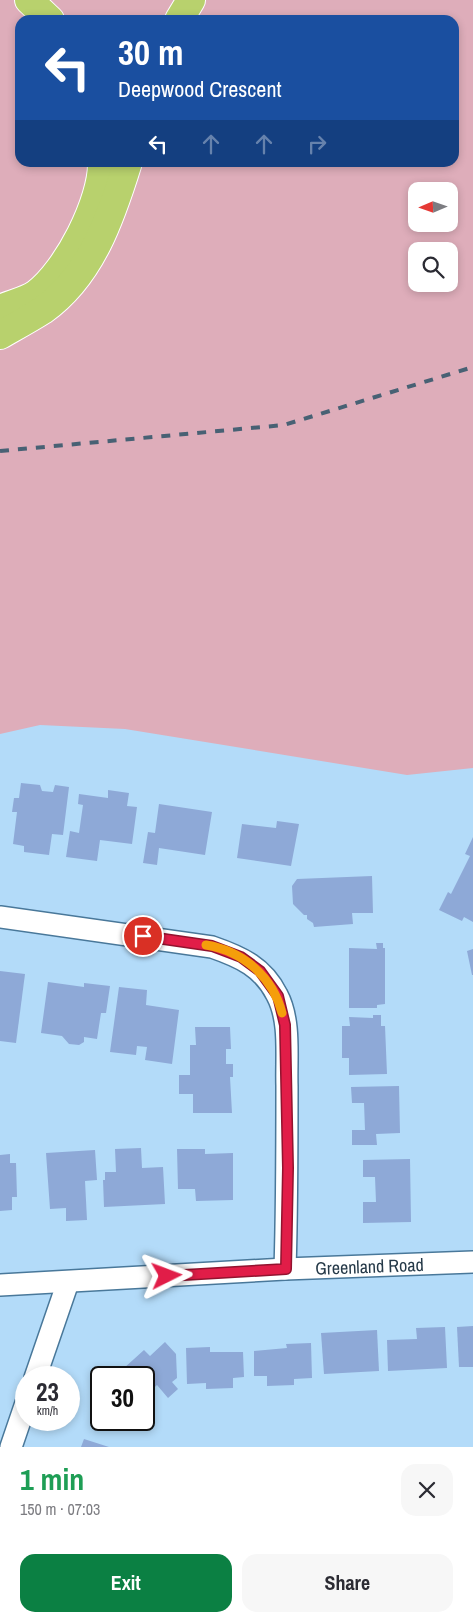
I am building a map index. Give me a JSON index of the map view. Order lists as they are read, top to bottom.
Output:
{
  "streets": {
    "street": ["Greenland Road"]
  },
  "north": "left",
  "page": {
    "turn": ["30 m", "Deepwood Crescent"],
    "speed": "23 km/h",
    "limit": "30",
    "heading": ["1 min", "150 m · 07:03"],
    "buttons": ["Exit", "Share"]
  }
}
